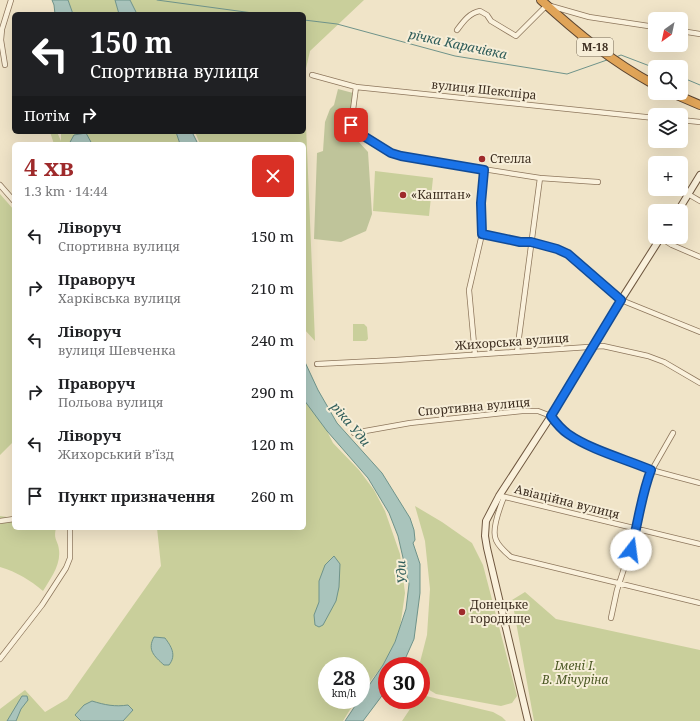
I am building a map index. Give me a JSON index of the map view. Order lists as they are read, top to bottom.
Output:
{
  "streets": {
    "highway": ["М-18"],
    "street": [
      "вулиця Шекспіра",
      "Жихорська вулиця",
      "Спортивна вулиця",
      "Авіаційна вулиця"
    ]
  },
  "water": ["річка Карачівка", "ріка Уди", "Уди"],
  "parks": ["Імені І. В. Мічуріна"],
  "places": ["Стелла", "«Каштан»", "Донецьке городище"],
  "north": "bottom left",
  "page": {
    "map_buttons": ["+", "−"],
    "turn": ["150 m", "Спортивна вулиця"],
    "then": "Потім",
    "heading": ["4 хв", "1.3 km · 14:44"],
    "list": [
      {
        "name": "Ліворуч",
        "note": "Спортивна вулиця",
        "value": "150 m"
      },
      {
        "name": "Праворуч",
        "note": "Харківська вулиця",
        "value": "210 m"
      },
      {
        "name": "Ліворуч",
        "note": "вулиця Шевченка",
        "value": "240 m"
      },
      {
        "name": "Праворуч",
        "note": "Польова вулиця",
        "value": "290 m"
      },
      {
        "name": "Ліворуч",
        "note": "Жихорський в’їзд",
        "value": "120 m"
      },
      {
        "name": "Пункт призначення",
        "value": "260 m"
      }
    ],
    "speed": "28 km/h",
    "limit": "30"
  }
}
